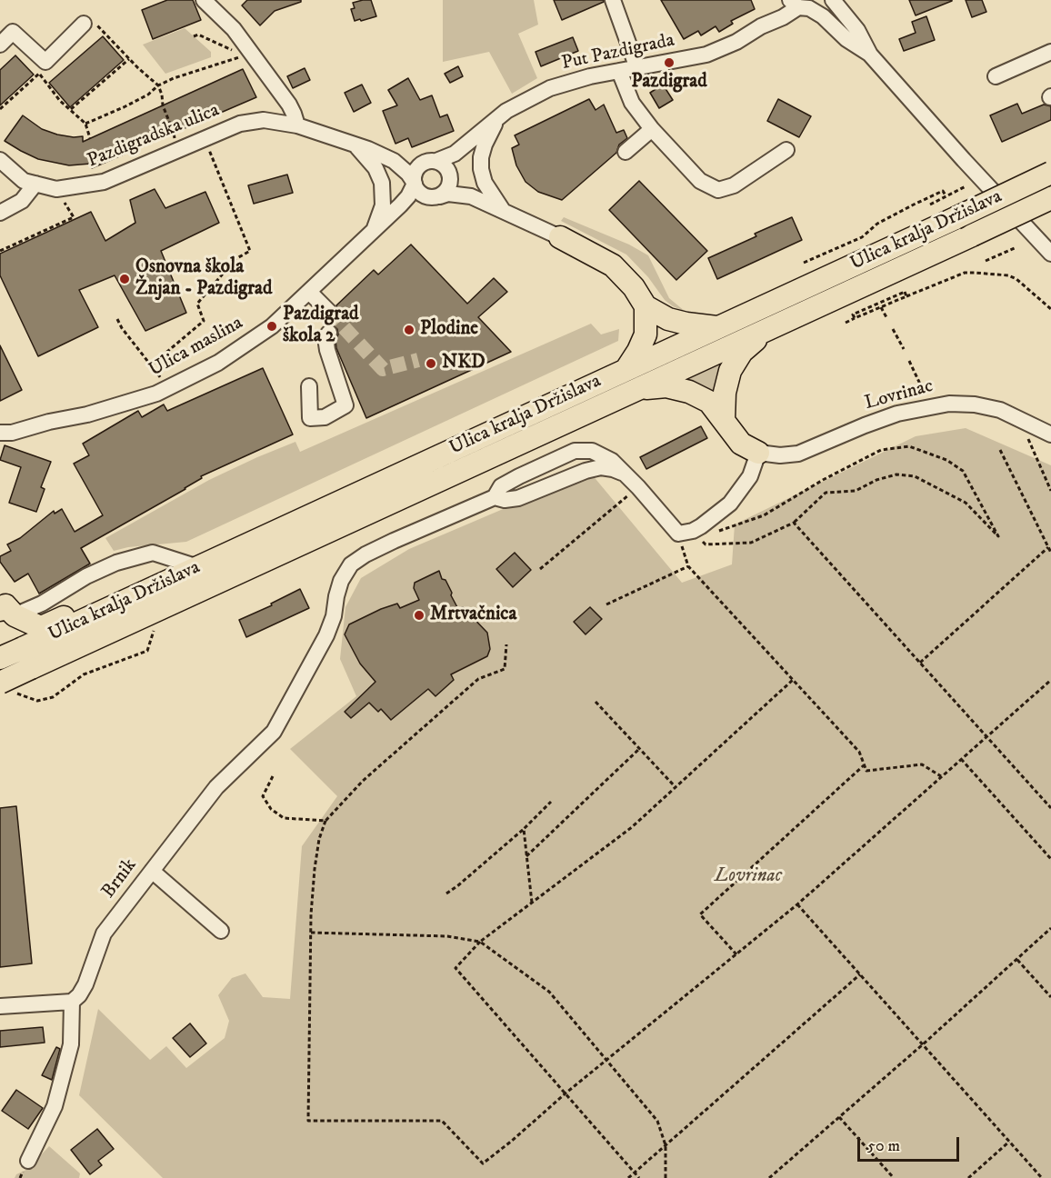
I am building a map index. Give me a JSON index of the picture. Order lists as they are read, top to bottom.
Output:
{
  "streets": {
    "highway": ["Ulica kralja Držislava"],
    "street": [
      "Put Pazdigrada",
      "Pazdigradska ulica",
      "Ulica maslina",
      "Lovrinac",
      "Brnik"
    ]
  },
  "crossings": [
    ["Put Pazdigrada", "Pazdigradska ulica"],
    ["Put Pazdigrada", "Ulica maslina"]
  ],
  "parks": ["Lovrinac"],
  "places": [
    "Pazdigrad",
    "Osnovna škola Žnjan - Pazdigrad",
    "Pazdigrad škola 2",
    "Plodine",
    "NKD",
    "Mrtvačnica"
  ],
  "scale_bar": "50 m"
}
